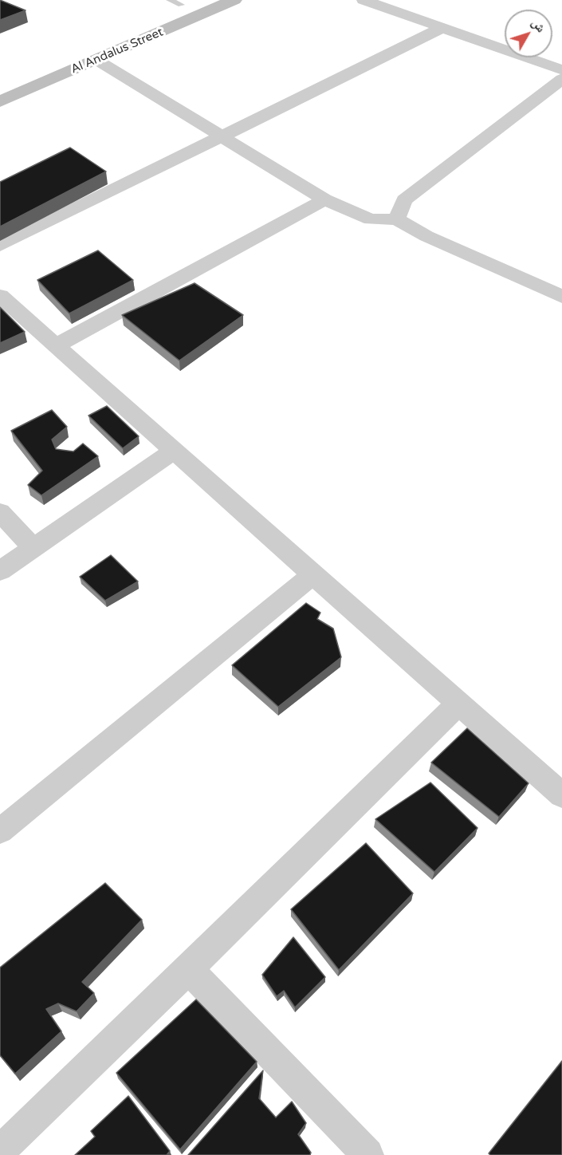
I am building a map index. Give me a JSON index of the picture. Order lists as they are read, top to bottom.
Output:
{
  "streets": {
    "main road": ["Al Andalus Street"]
  },
  "north": "top right"
}
